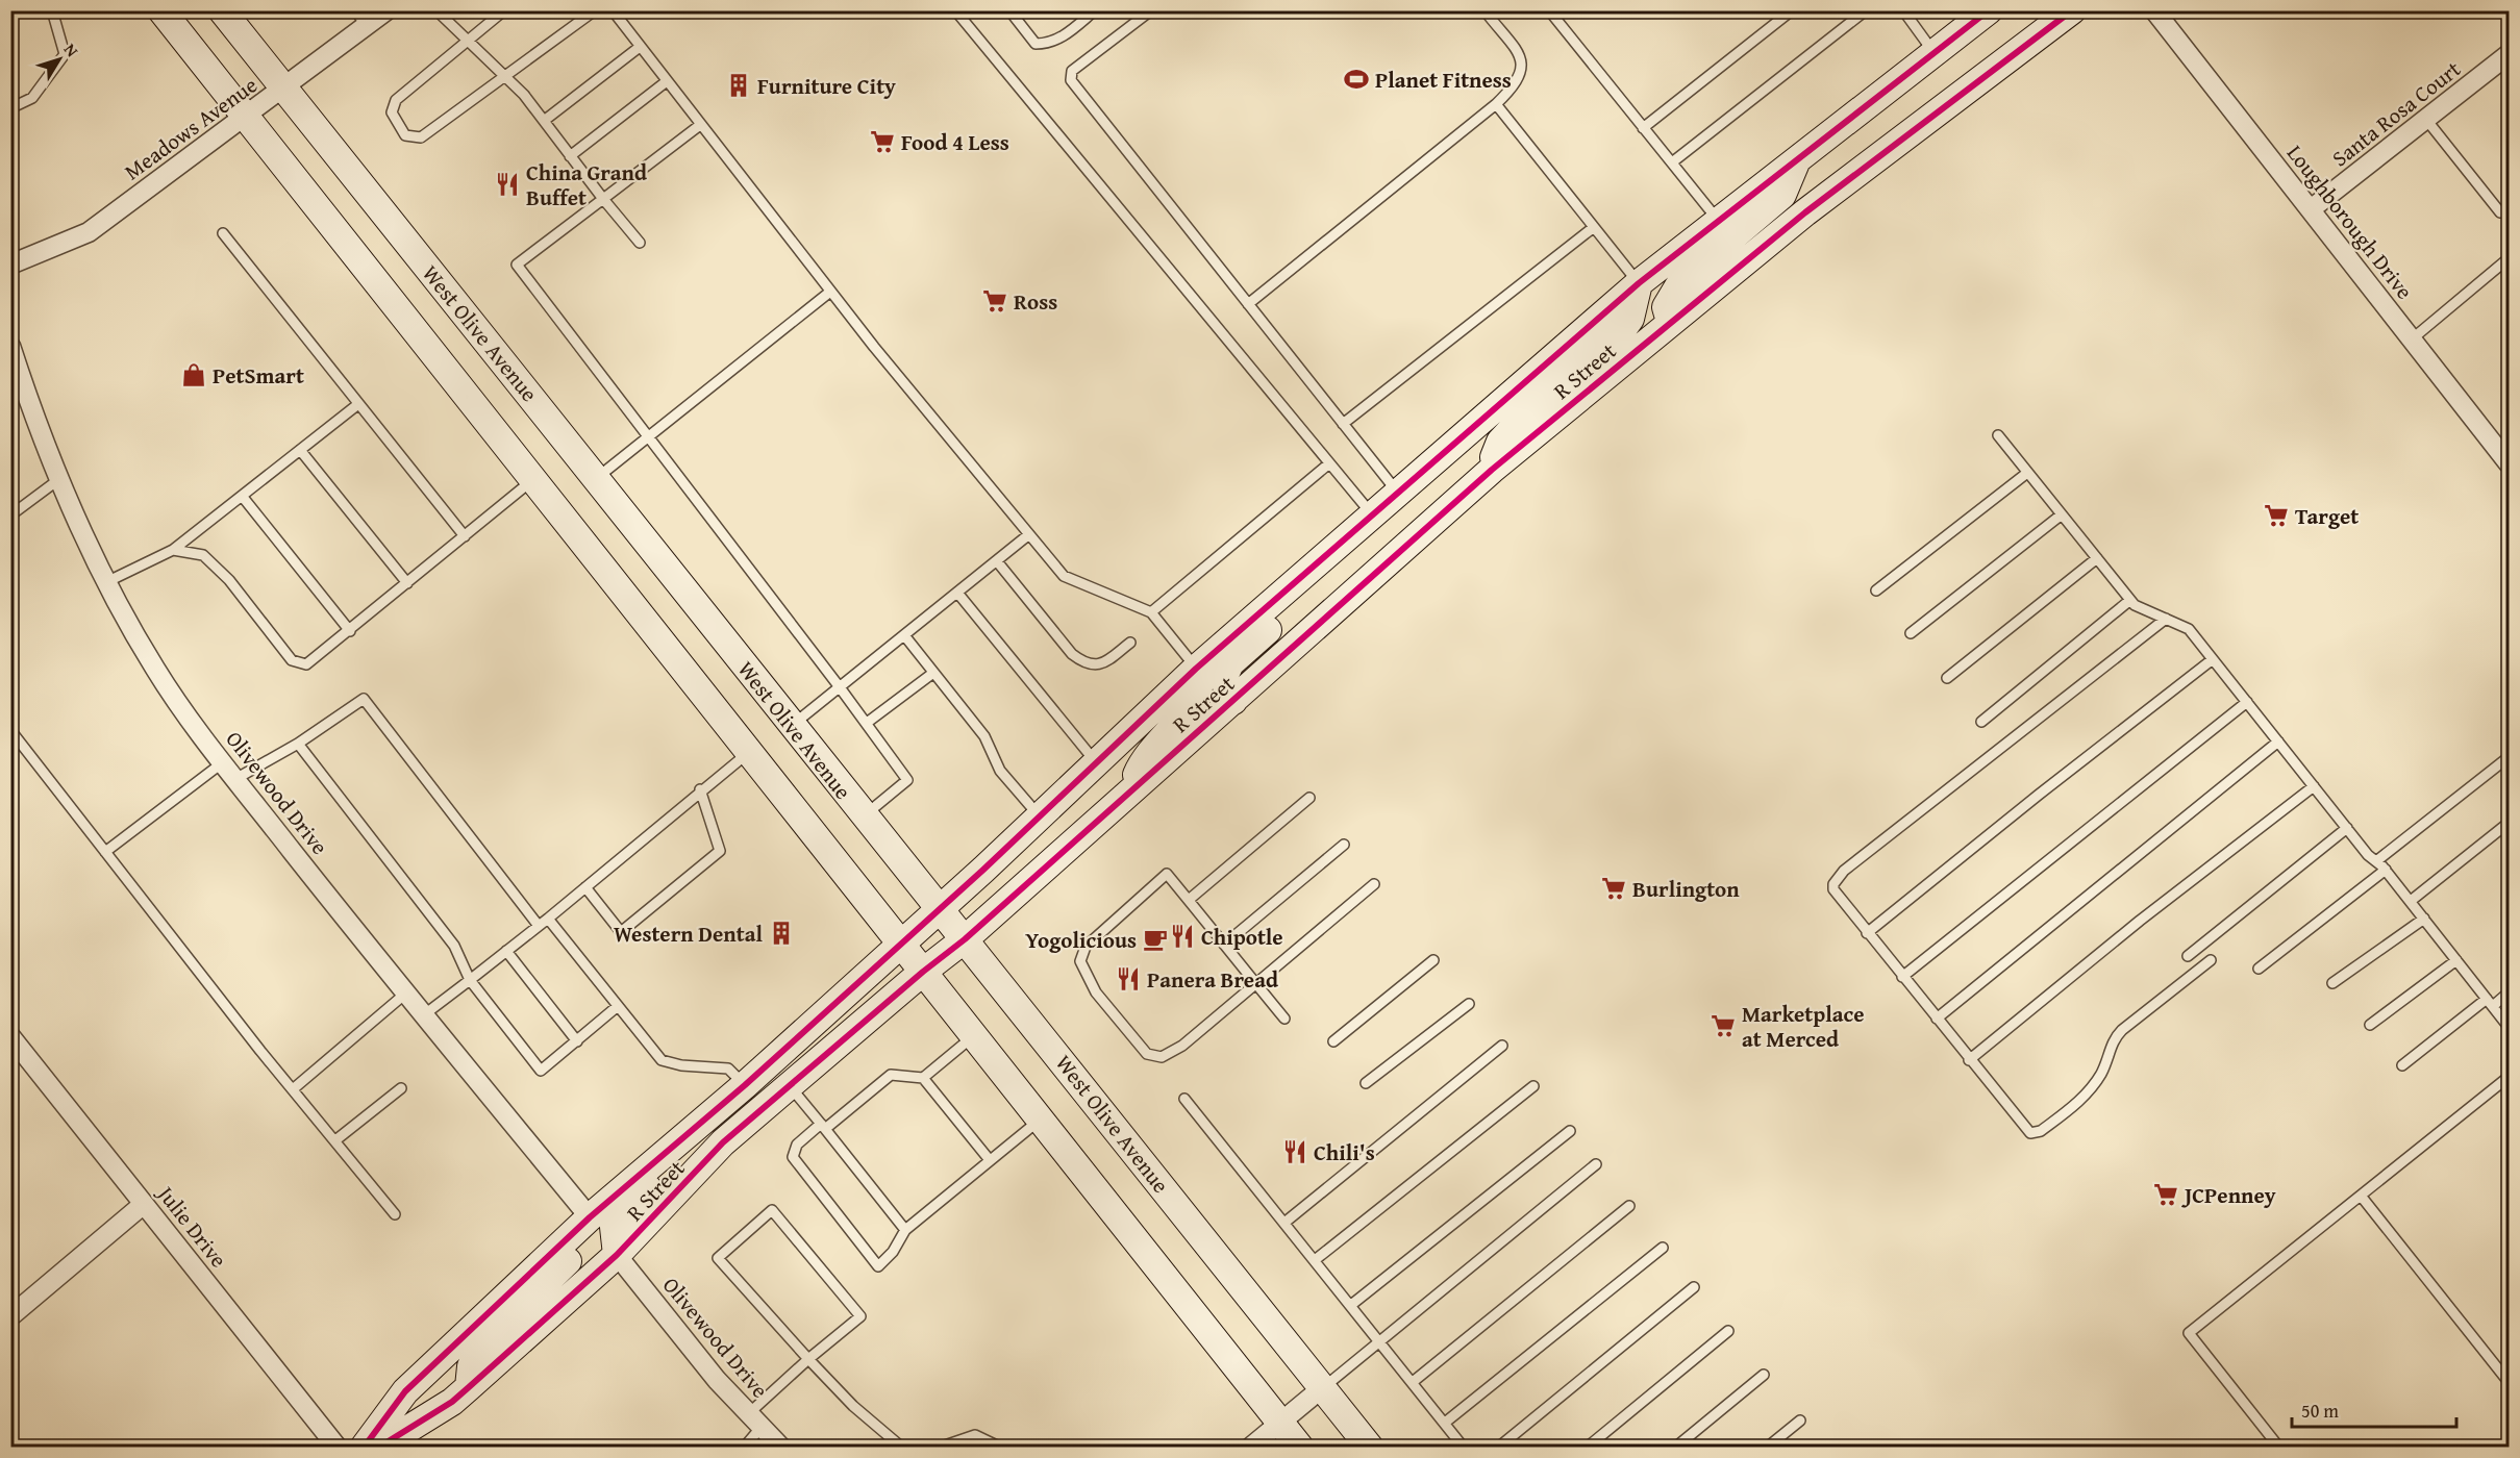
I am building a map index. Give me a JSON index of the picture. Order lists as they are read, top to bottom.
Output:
{
  "streets": {
    "street": [
      "Santa Rosa Court",
      "Meadows Avenue",
      "Loughborough Drive",
      "West Olive Avenue",
      "R Street",
      "Olivewood Drive",
      "Julie Drive"
    ]
  },
  "crossings": [
    ["Santa Rosa Court", "Loughborough Drive"],
    ["Meadows Avenue", "West Olive Avenue"],
    ["West Olive Avenue", "R Street"],
    ["R Street", "Olivewood Drive"]
  ],
  "places": {
    "sports": ["Planet Fitness"],
    "building": ["Furniture City", "Western Dental"],
    "supermarket": [
      "Food 4 Less",
      "Ross",
      "Target",
      "Burlington",
      "Marketplace at Merced",
      "JCPenney"
    ],
    "restaurant": [
      "China Grand Buffet",
      "Chipotle",
      "Panera Bread",
      "Chili's"
    ],
    "shop": ["PetSmart"],
    "cafe": ["Yogolicious"]
  },
  "scale_bar": "50 m",
  "north": "top right"
}
